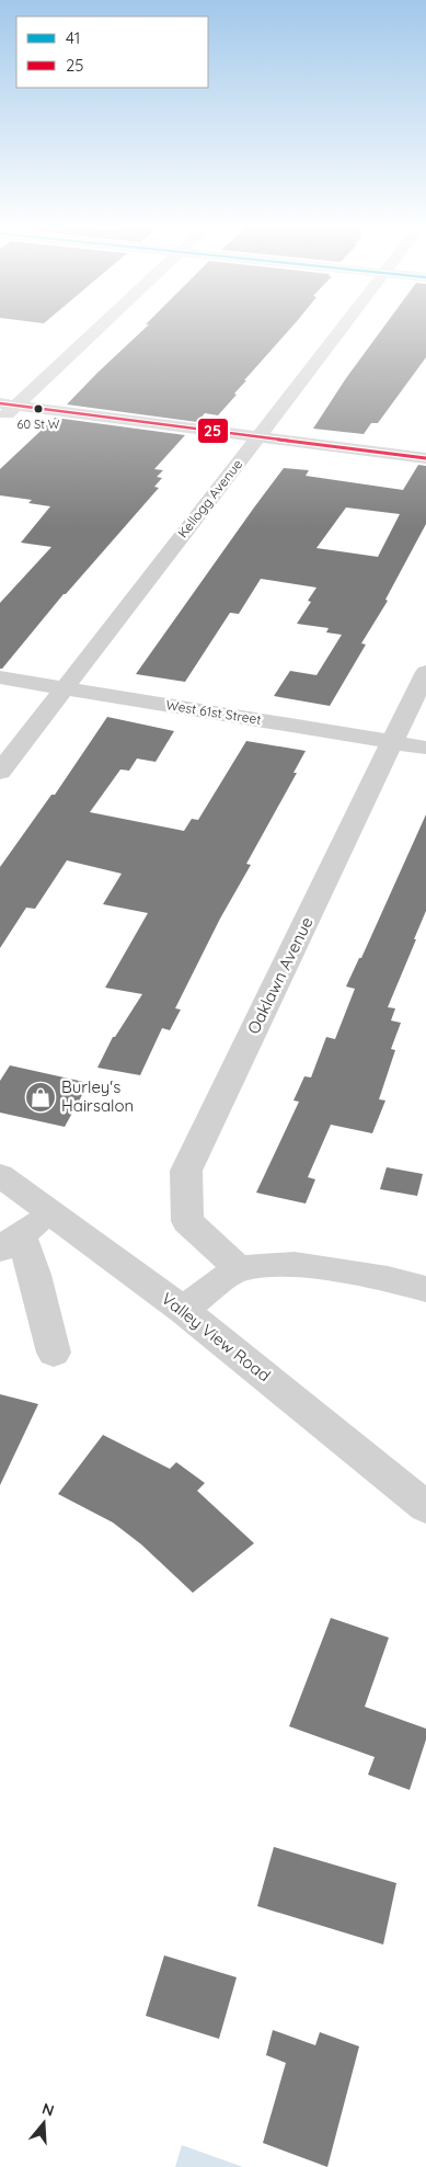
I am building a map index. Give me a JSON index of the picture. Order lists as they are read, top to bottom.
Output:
{
  "streets": {
    "street": [
      "Kellogg Avenue",
      "West 61st Street",
      "Oaklawn Avenue",
      "Valley View Road"
    ]
  },
  "crossings": [
    ["Kellogg Avenue", "West 61st Street"],
    ["West 61st Street", "Oaklawn Avenue"]
  ],
  "places": {
    "other": ["60 St W"],
    "shop": ["Burley's Hairsalon"]
  },
  "lines": ["transit line 25"],
  "legend": ["41", "25"],
  "north": "top"
}
